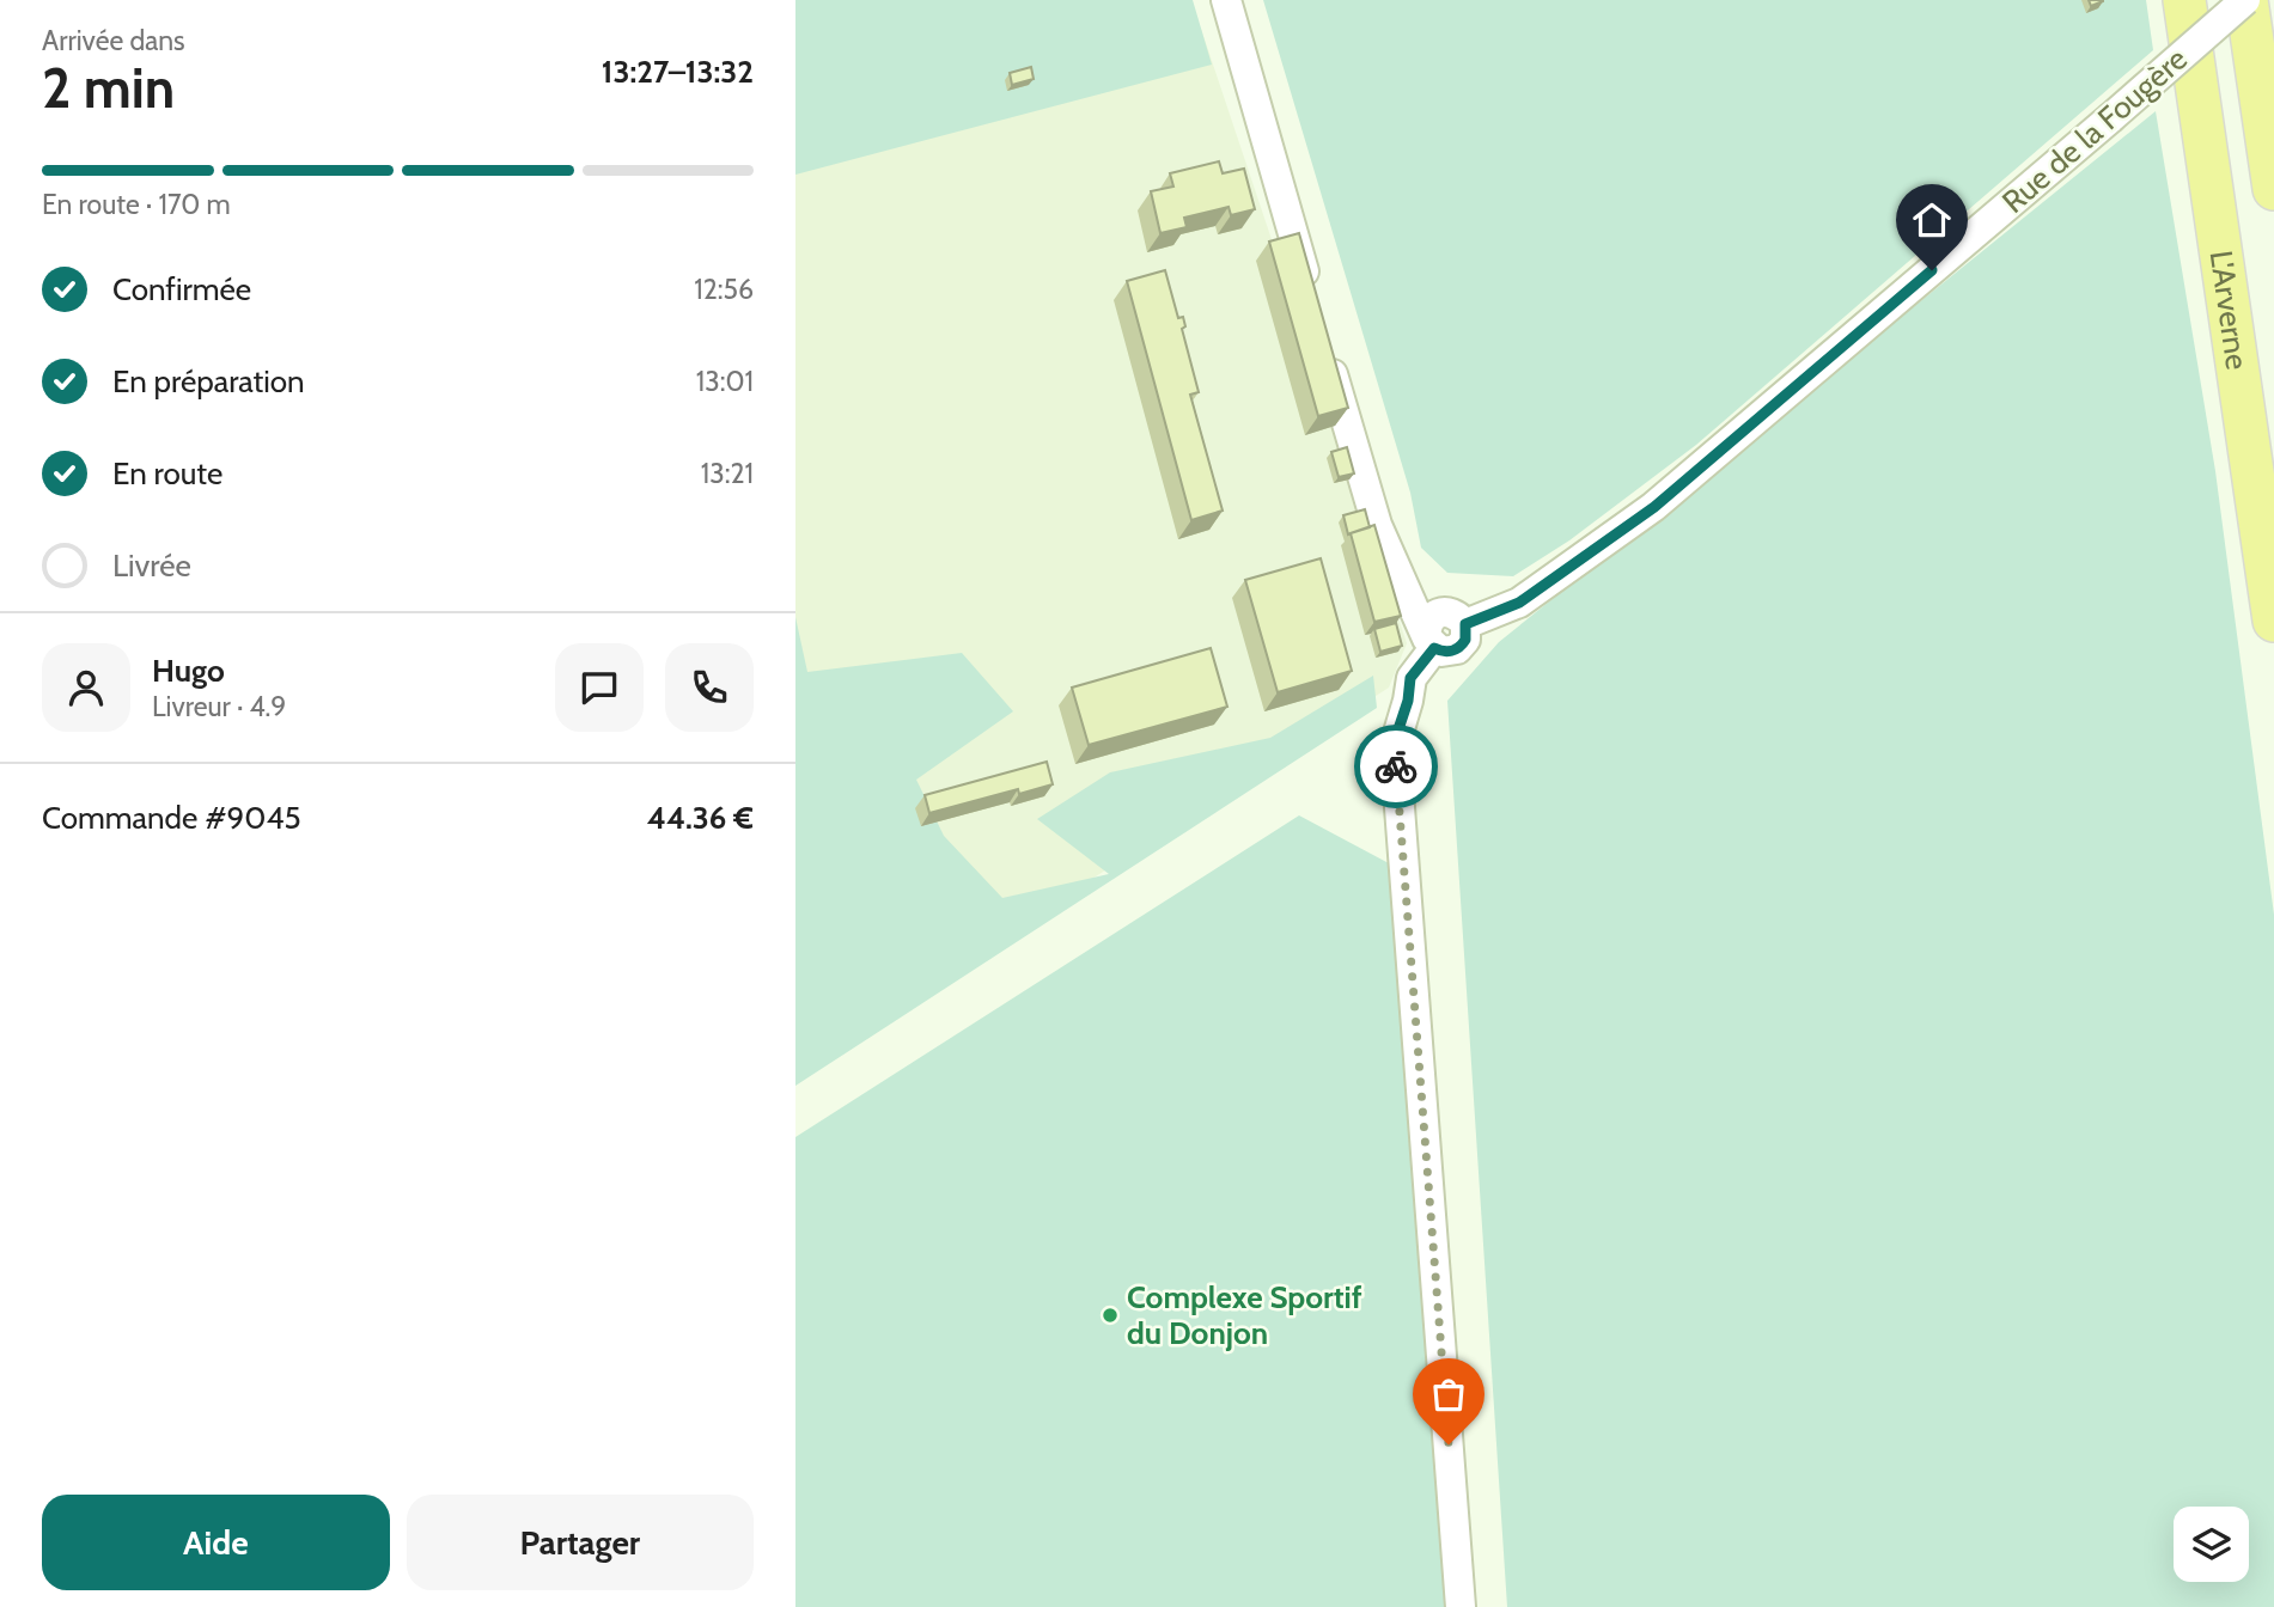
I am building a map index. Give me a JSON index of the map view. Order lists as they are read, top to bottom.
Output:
{
  "streets": {
    "highway": ["L'Arverne"],
    "street": ["Rue de la Fougère"]
  },
  "places": ["Complexe Sportif du Donjon"],
  "page": {
    "heading": ["2 min", "Arrivée dans", "13:27–13:32"],
    "panel": [
      "Hugo",
      "Livreur · 4.9",
      "Commande #9045",
      "44.36 €"
    ],
    "bar": "En route · 170 m",
    "list": [
      ["Confirmée", "12:56"],
      ["En préparation", "13:01"],
      ["En route", "13:21"],
      "Livrée"
    ],
    "buttons": ["Aide", "Partager"]
  }
}
